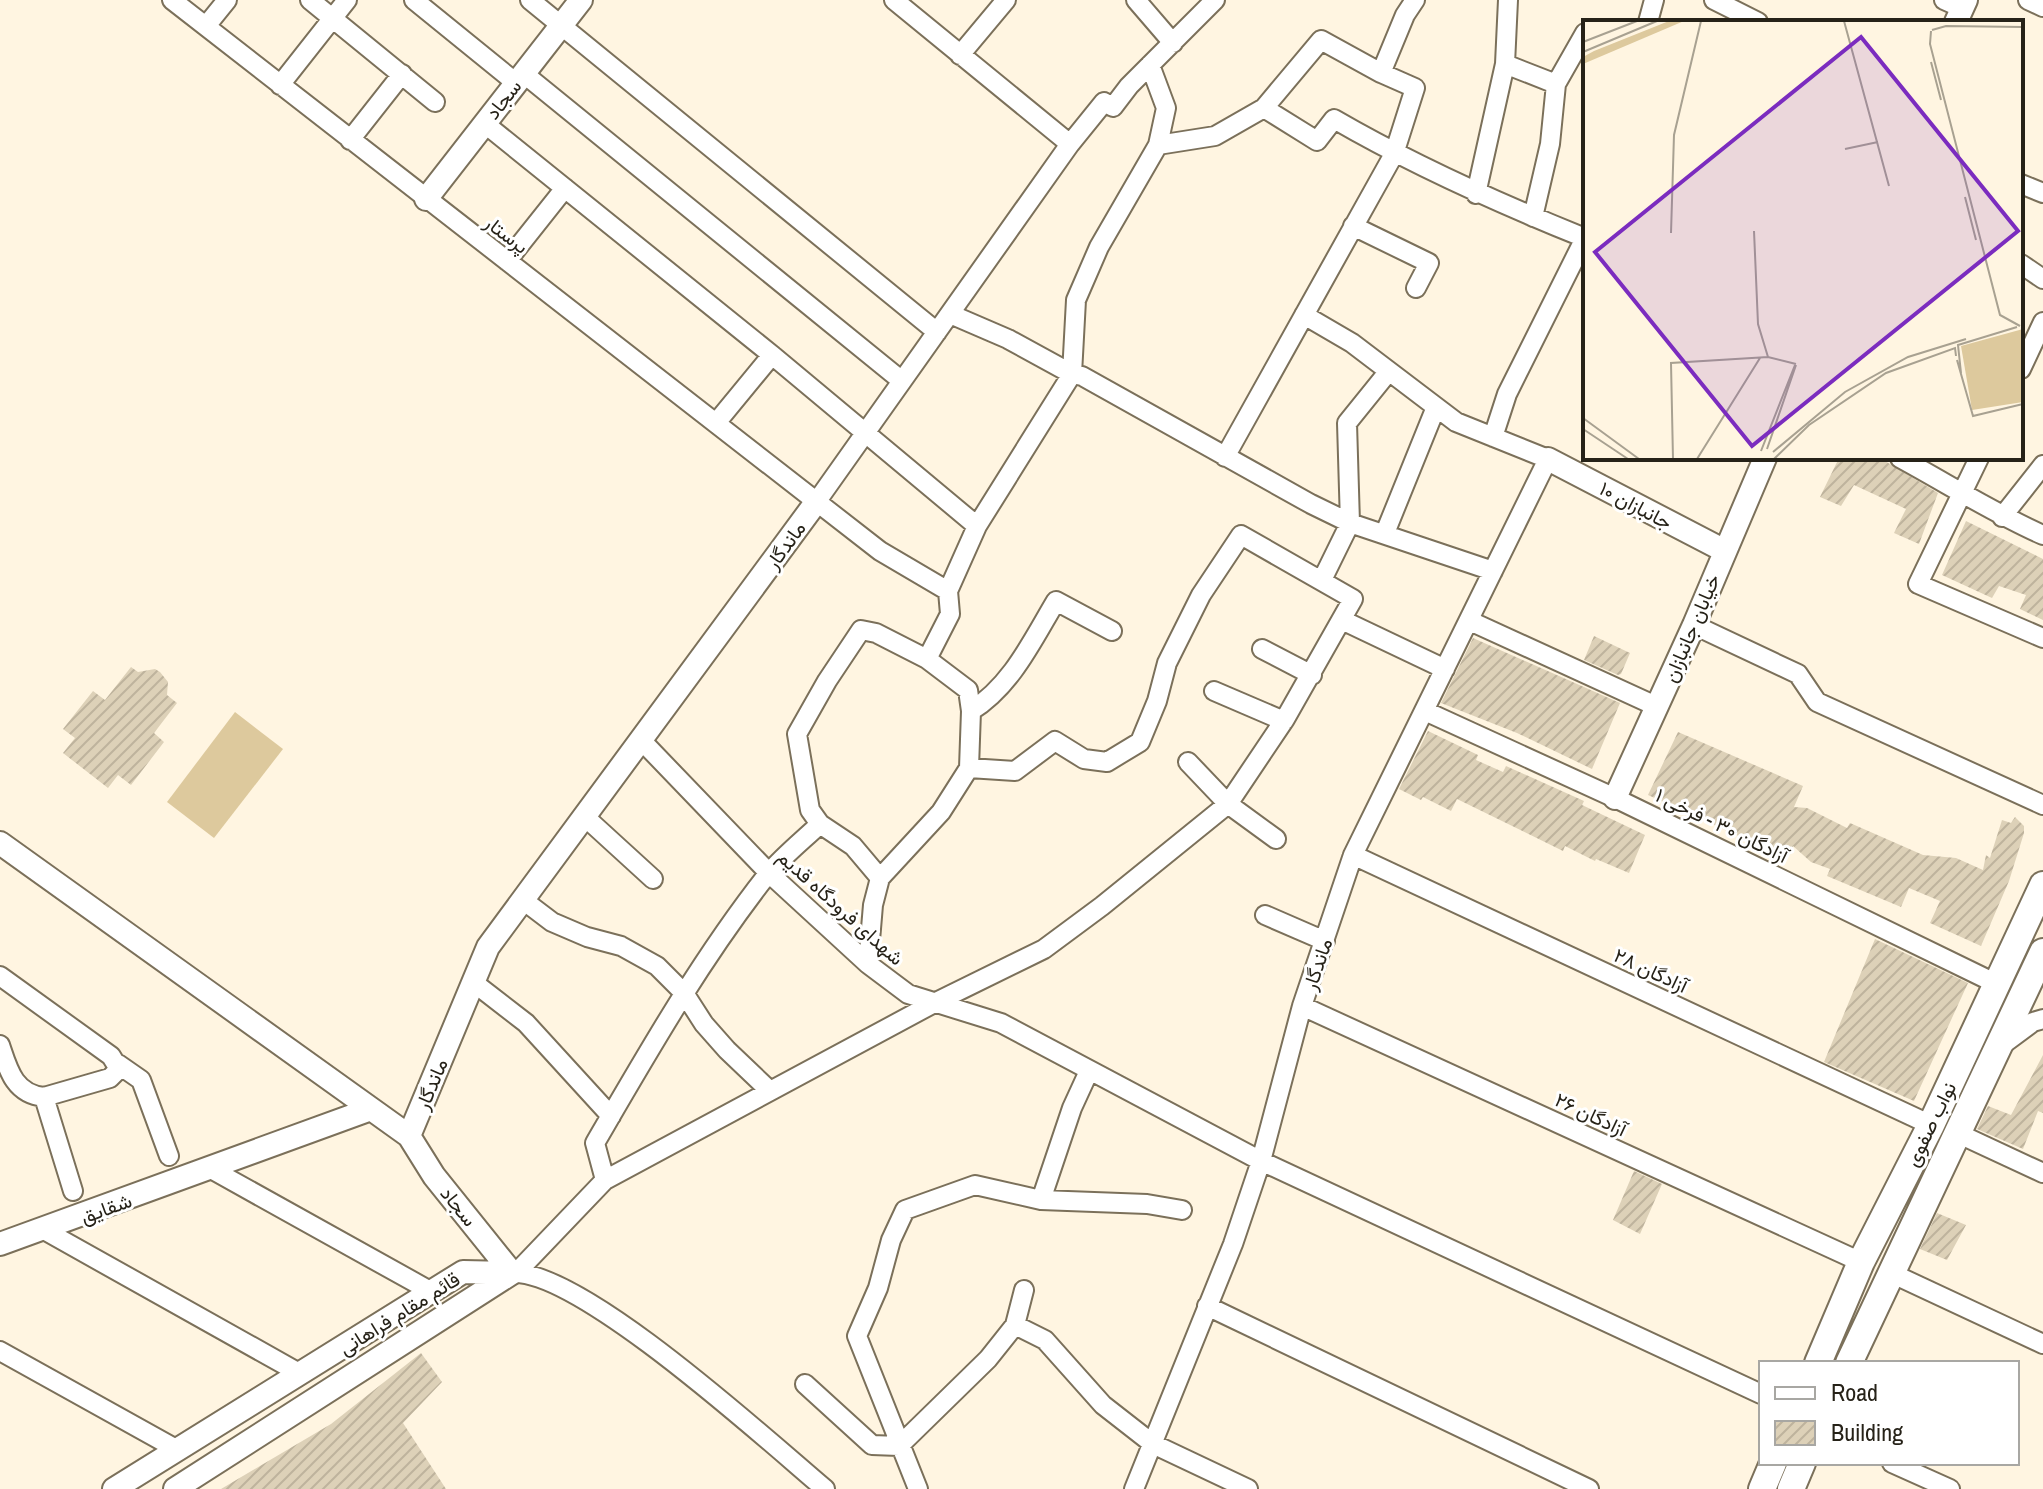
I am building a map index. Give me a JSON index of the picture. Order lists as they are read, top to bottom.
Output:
{
  "streets": {
    "main road": ["نواب صفوی"],
    "street": [
      "سجاد",
      "پرستار",
      "جانبازان ۱۰",
      "ماندگار",
      "خیابان جانبازان",
      "آزادگان ۳۰ - فرخی ۱",
      "شهدای فرودگاه قدیم",
      "آزادگان ۲۸",
      "آزادگان ۲۶",
      "شقایق",
      "قائم مقام فراهانی"
    ]
  },
  "crossings": [
    ["سجاد", "پرستار"],
    ["سجاد", "ماندگار"],
    ["سجاد", "قائم مقام فراهانی"],
    ["پرستار", "ماندگار"],
    ["جانبازان ۱۰", "ماندگار"],
    ["جانبازان ۱۰", "خیابان جانبازان"],
    ["ماندگار", "آزادگان ۳۰ - فرخی ۱"],
    ["ماندگار", "شهدای فرودگاه قدیم"],
    ["ماندگار", "آزادگان ۲۸"],
    ["ماندگار", "آزادگان ۲۶"],
    ["خیابان جانبازان", "آزادگان ۳۰ - فرخی ۱"],
    ["آزادگان ۳۰ - فرخی ۱", "نواب صفوی"],
    ["آزادگان ۲۸", "نواب صفوی"],
    ["آزادگان ۲۶", "نواب صفوی"]
  ],
  "legend": ["Road", "Building"]
}
